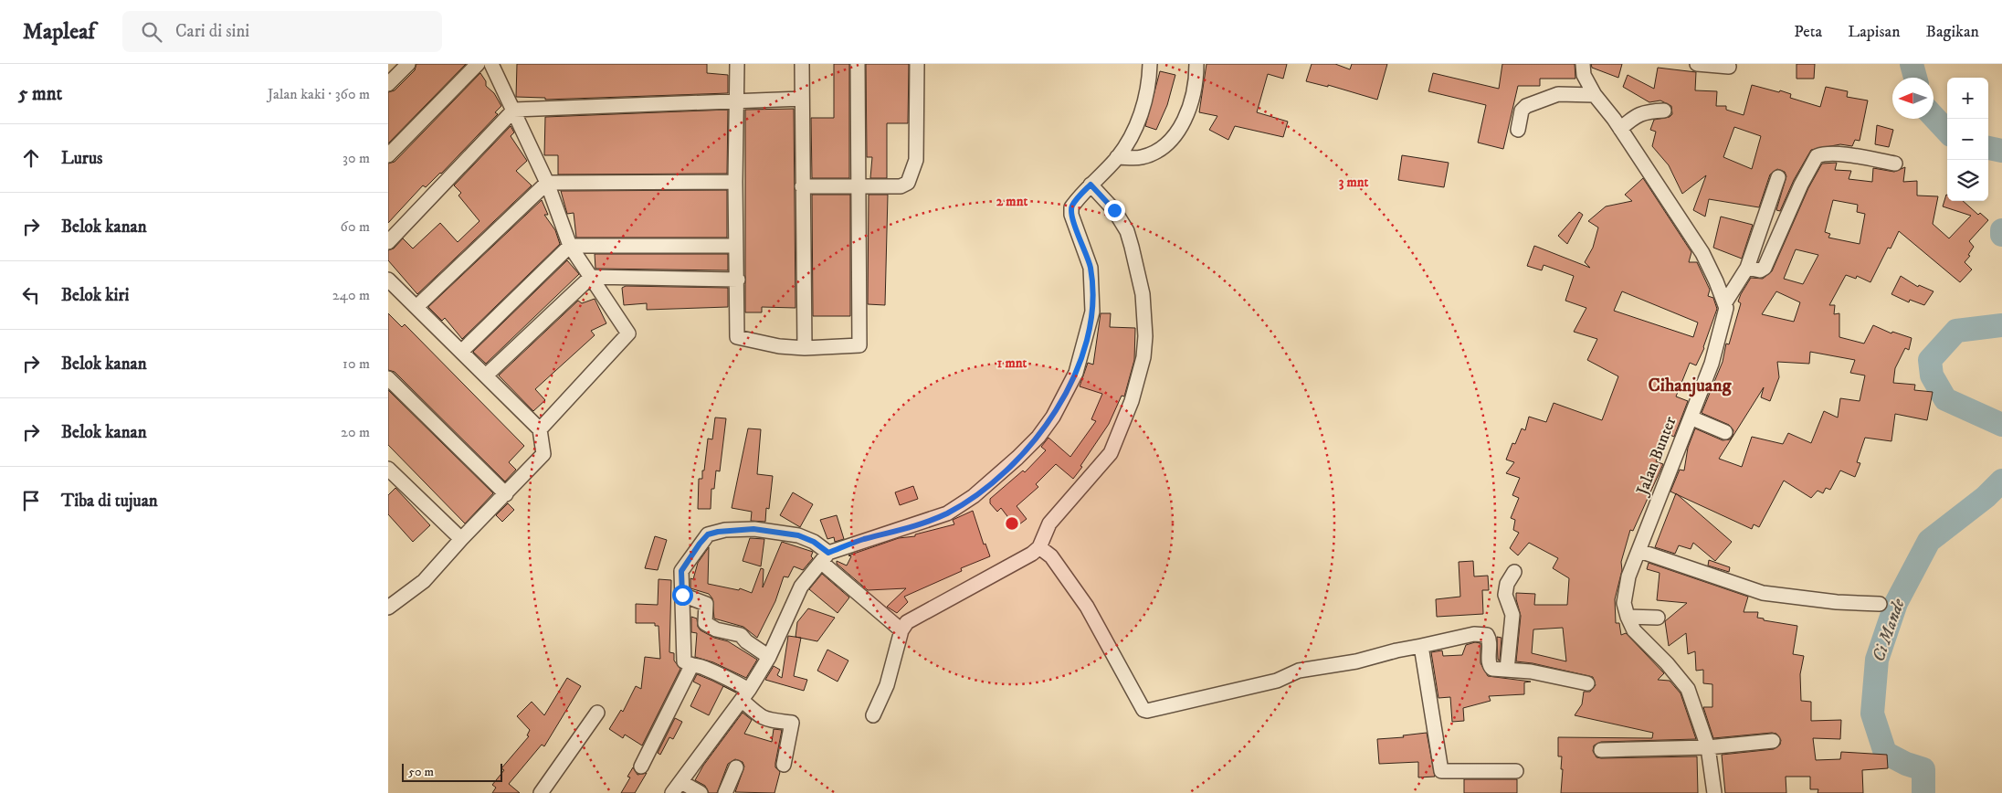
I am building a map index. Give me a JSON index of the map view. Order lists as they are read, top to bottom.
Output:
{
  "streets": {
    "street": ["Jalan Bunter"]
  },
  "districts": ["Cihanjuang"],
  "water": ["Ci Mande"],
  "scale_bar": "50 m",
  "north": "left",
  "page": {
    "header": "Mapleaf",
    "search": "Cari di sini",
    "nav": ["Peta", "Lapisan", "Bagikan"],
    "heading": ["5 mnt", "Jalan kaki · 360 m"],
    "map_buttons": ["+", "−"],
    "list": [
      ["Lurus", "30 m"],
      ["Belok kanan", "60 m"],
      ["Belok kiri", "240 m"],
      ["Belok kanan", "10 m"],
      ["Belok kanan", "20 m"],
      "Tiba di tujuan"
    ],
    "scale": "50 m"
  },
  "rings": ["3 mnt", "2 mnt", "1 mnt"]
}
